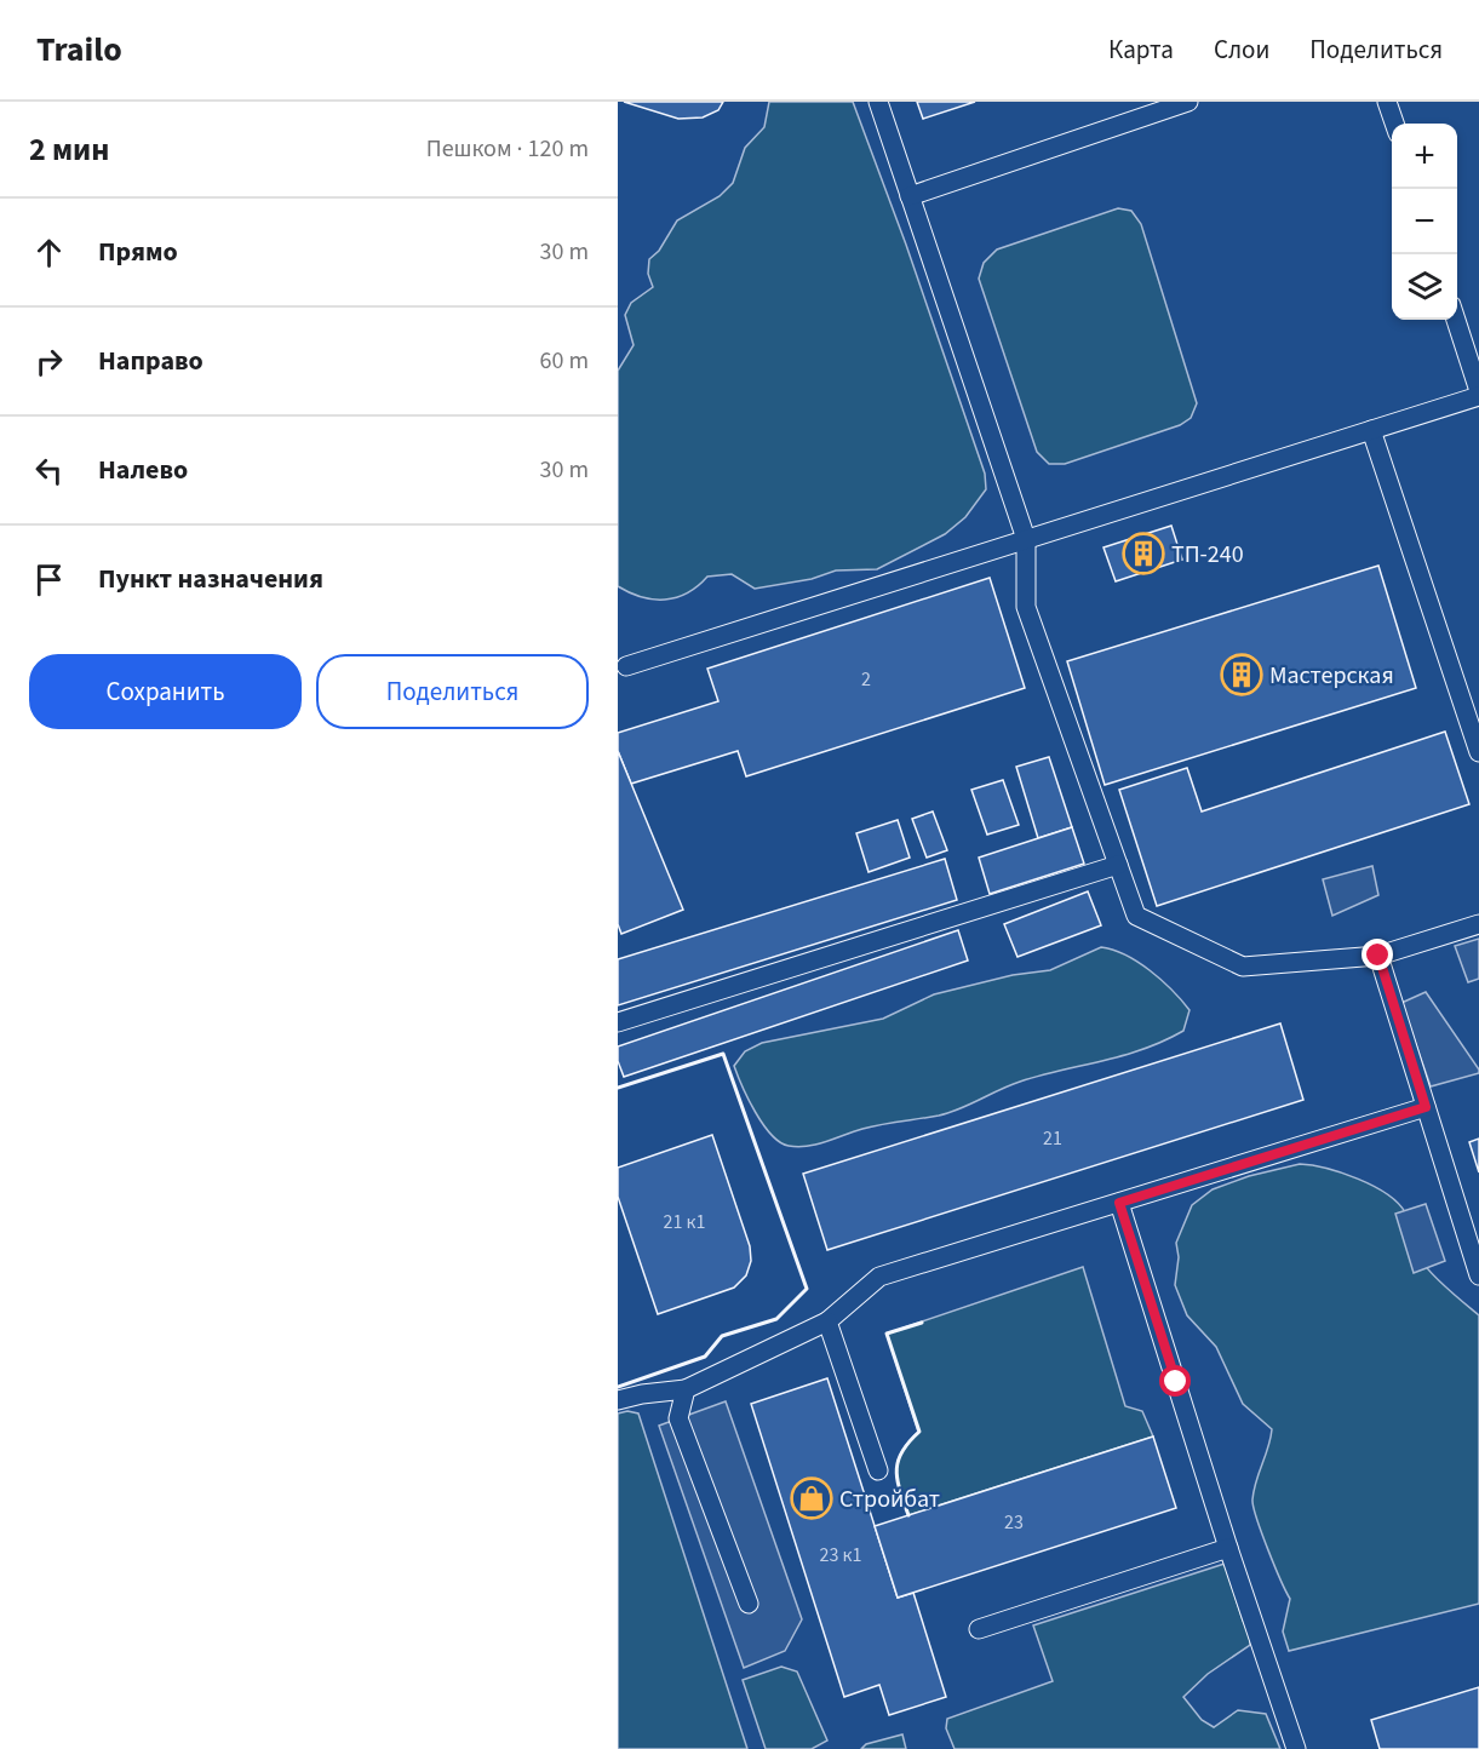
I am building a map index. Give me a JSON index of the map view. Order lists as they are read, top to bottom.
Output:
{
  "places": {
    "building": ["ТП-240", "Мастерская"],
    "shop": ["Стройбат"]
  },
  "house_numbers": [
    "2",
    "21",
    "21 к1",
    "23",
    "23 к1"
  ],
  "page": {
    "header": "Trailo",
    "nav": ["Карта", "Слои", "Поделиться"],
    "heading": ["2 мин", "Пешком · 120 m"],
    "map_buttons": ["+", "−"],
    "list": [
      ["Прямо", "30 m"],
      ["Направо", "60 m"],
      ["Налево", "30 m"],
      "Пункт назначения"
    ],
    "buttons": ["Сохранить", "Поделиться"]
  }
}
